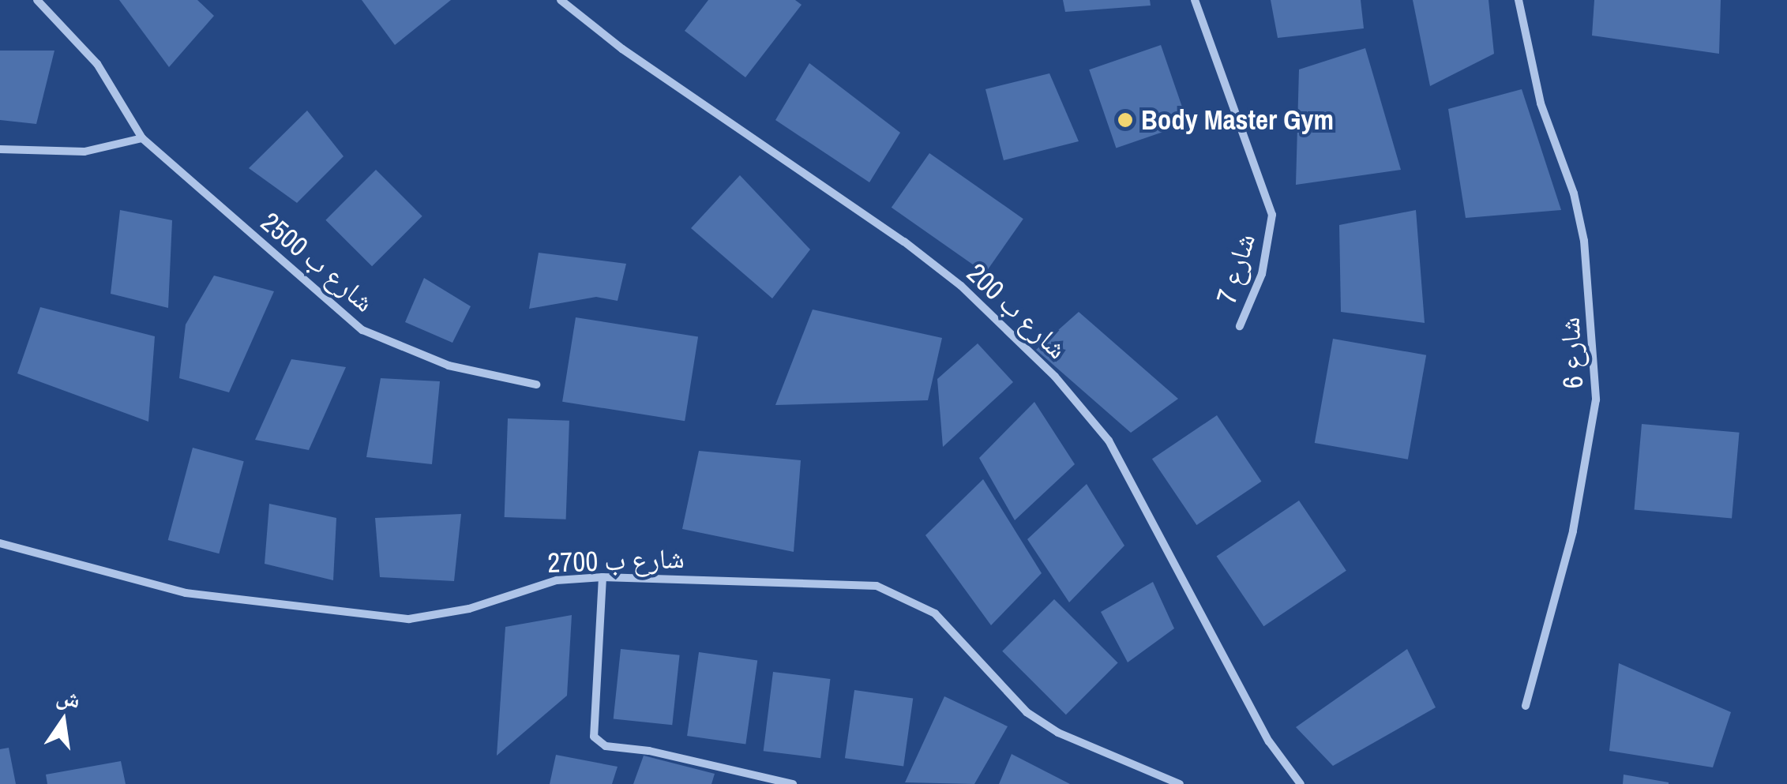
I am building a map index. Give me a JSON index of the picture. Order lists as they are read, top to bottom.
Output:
{
  "streets": {
    "street": [
      "شارع ب 2500",
      "شارع 7",
      "شارع ب 200",
      "شارع 6",
      "شارع ب 2700"
    ]
  },
  "places": ["Body Master Gym"],
  "north": "top"
}
